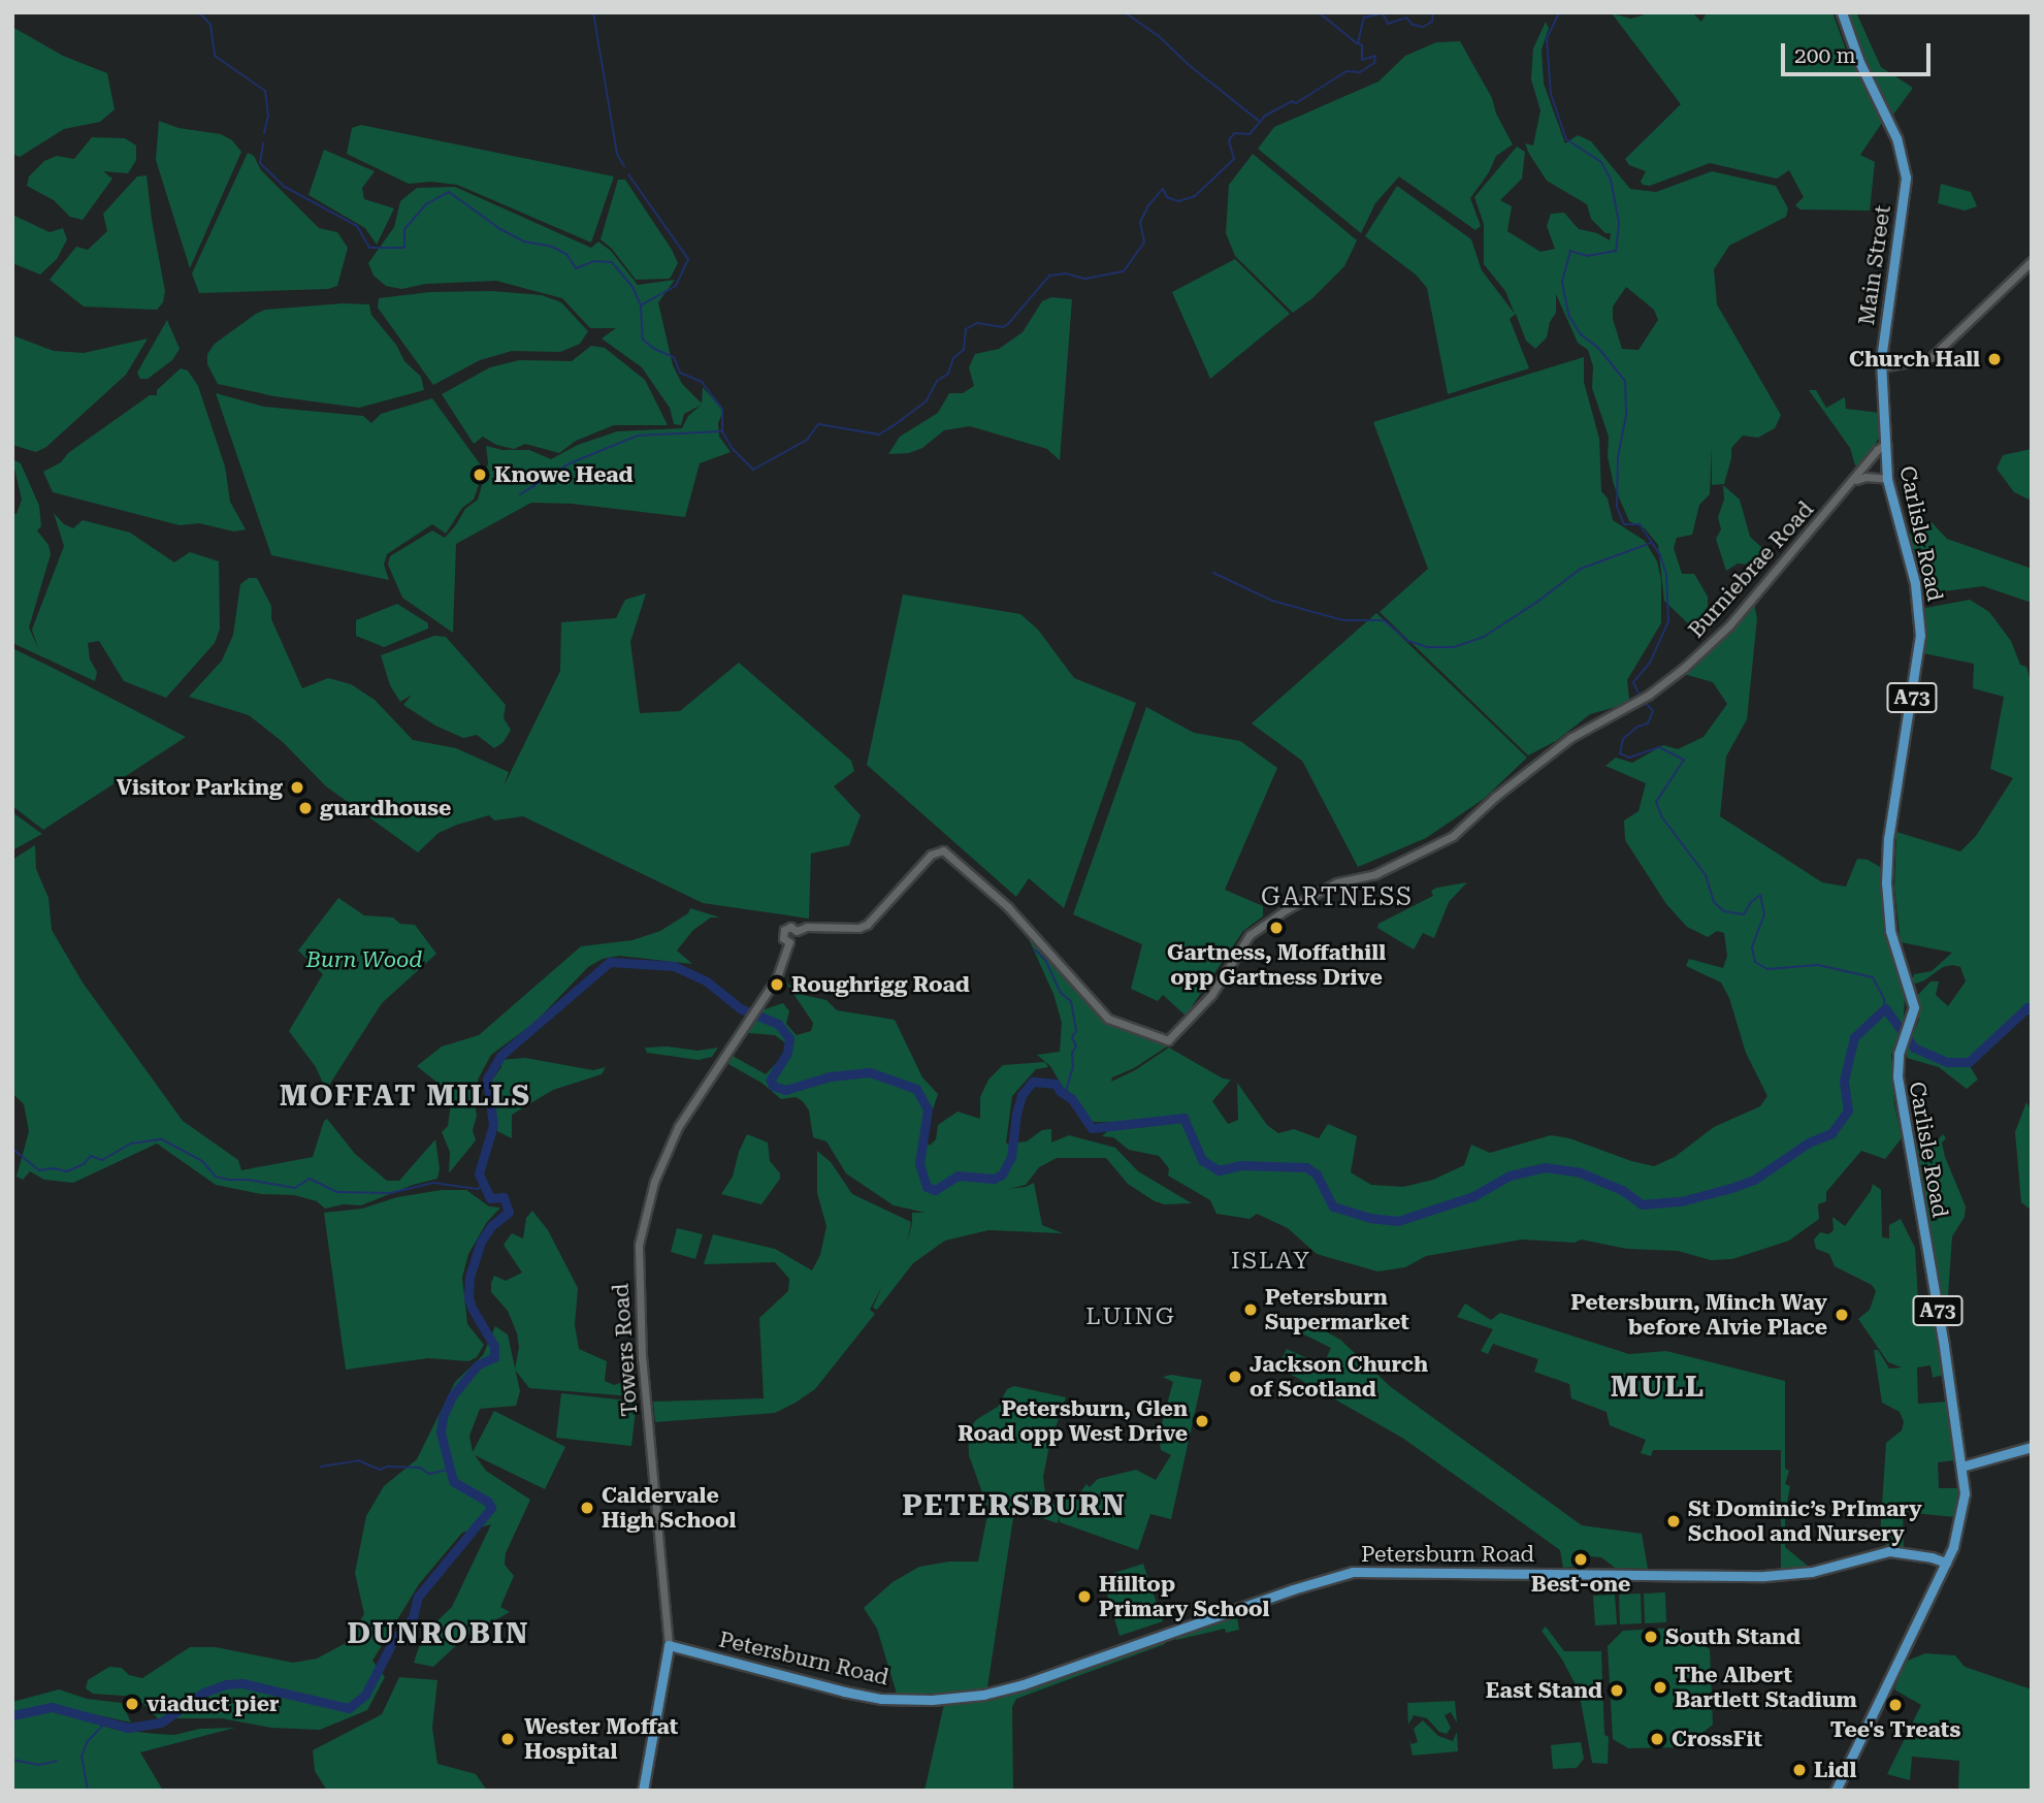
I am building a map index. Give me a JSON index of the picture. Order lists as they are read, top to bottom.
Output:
{
  "streets": {
    "main road": [
      "Main Street",
      "Carlisle Road",
      "A73",
      "Towers Road",
      "Petersburn Road"
    ],
    "street": ["Burniebrae Road"]
  },
  "crossings": [
    ["Main Street", "Carlisle Road"],
    ["Carlisle Road", "Burniebrae Road"],
    ["Carlisle Road", "Petersburn Road"],
    ["Burniebrae Road", "Towers Road"],
    ["Towers Road", "Petersburn Road"]
  ],
  "districts": [
    "GARTNESS",
    "MOFFAT MILLS",
    "ISLAY",
    "LUING",
    "MULL",
    "PETERSBURN",
    "DUNROBIN"
  ],
  "parks": ["Burn Wood"],
  "places": [
    "Church Hall",
    "Knowe Head",
    "Visitor Parking",
    "guardhouse",
    "Gartness, Moffathill opp Gartness Drive",
    "Roughrigg Road",
    "Petersburn Supermarket",
    "Petersburn, Minch Way before Alvie Place",
    "Jackson Church of Scotland",
    "Petersburn, Glen Road opp West Drive",
    "Caldervale High School",
    "St Dominic’s PrImary School and Nursery",
    "Best-one",
    "Hilltop Primary School",
    "South Stand",
    "The Albert Bartlett Stadium",
    "East Stand",
    "viaduct pier",
    "Tee's Treats",
    "Wester Moffat Hospital",
    "CrossFit",
    "Lidl"
  ],
  "scale_bar": "200 m"
}
